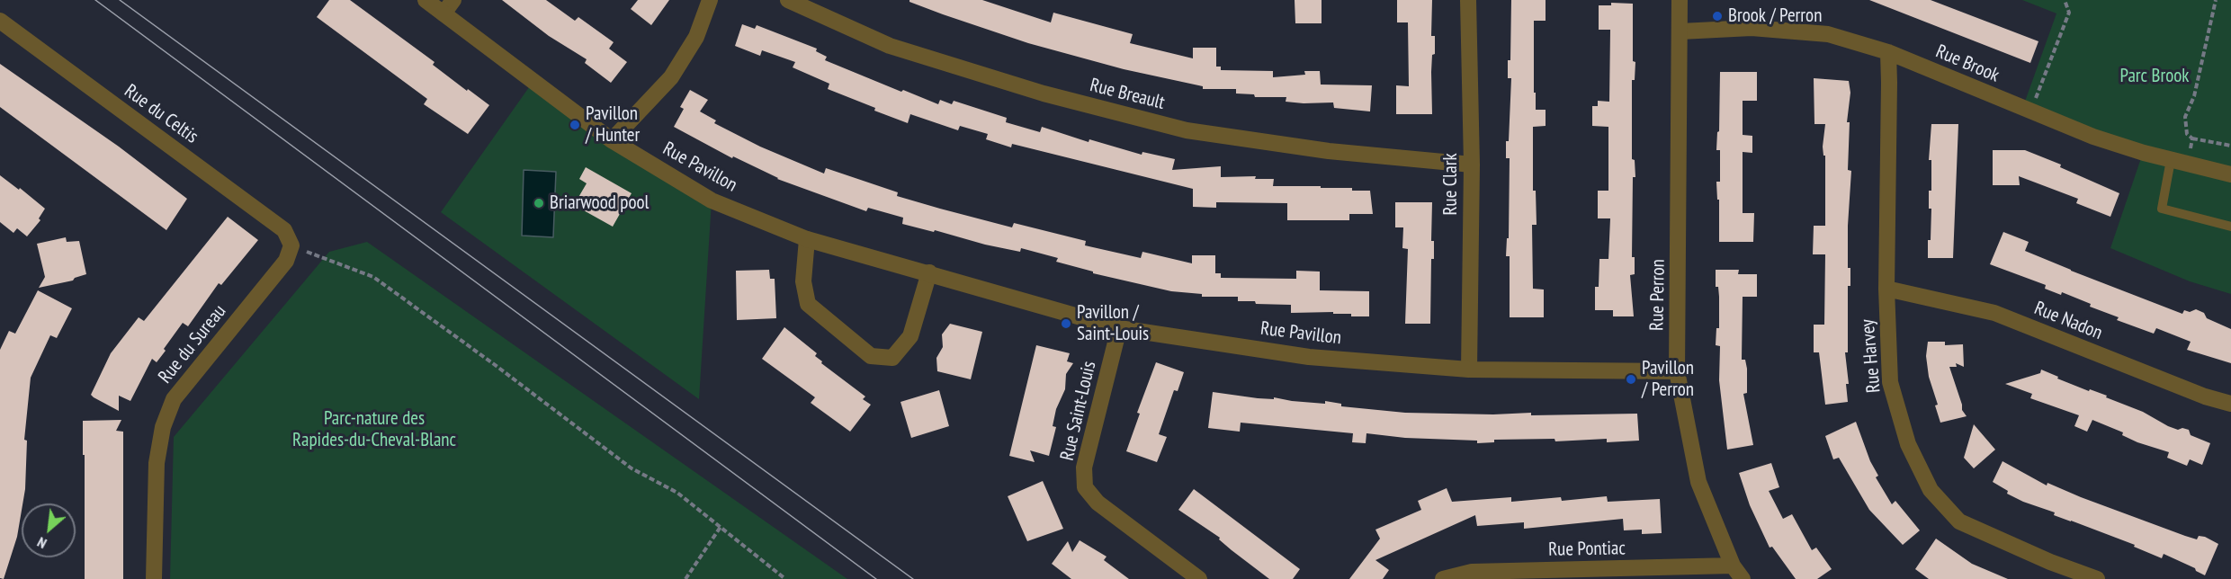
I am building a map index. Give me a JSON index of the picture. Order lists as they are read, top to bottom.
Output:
{
  "streets": {
    "street": [
      "Rue Brook",
      "Rue Breault",
      "Rue du Celtis",
      "Rue Pavillon",
      "Rue Clark",
      "Rue Perron",
      "Rue Nadon",
      "Rue du Sureau",
      "Rue Harvey",
      "Rue Saint-Louis",
      "Rue Pontiac"
    ]
  },
  "crossings": [
    ["Rue Brook", "Rue Perron"],
    ["Rue Brook", "Rue Harvey"],
    ["Rue Breault", "Rue Clark"],
    ["Rue du Celtis", "Rue du Sureau"],
    ["Rue Pavillon", "Rue Clark"],
    ["Rue Pavillon", "Rue Perron"],
    ["Rue Pavillon", "Rue Saint-Louis"],
    ["Rue Perron", "Rue Pontiac"],
    ["Rue Nadon", "Rue Harvey"]
  ],
  "parks": ["Parc Brook", "Parc-nature des Rapides-du-Cheval-Blanc"],
  "places": [
    "Brook / Perron",
    "Pavillon / Hunter",
    "Briarwood pool",
    "Pavillon / Saint-Louis",
    "Pavillon / Perron"
  ],
  "north": "bottom left"
}
